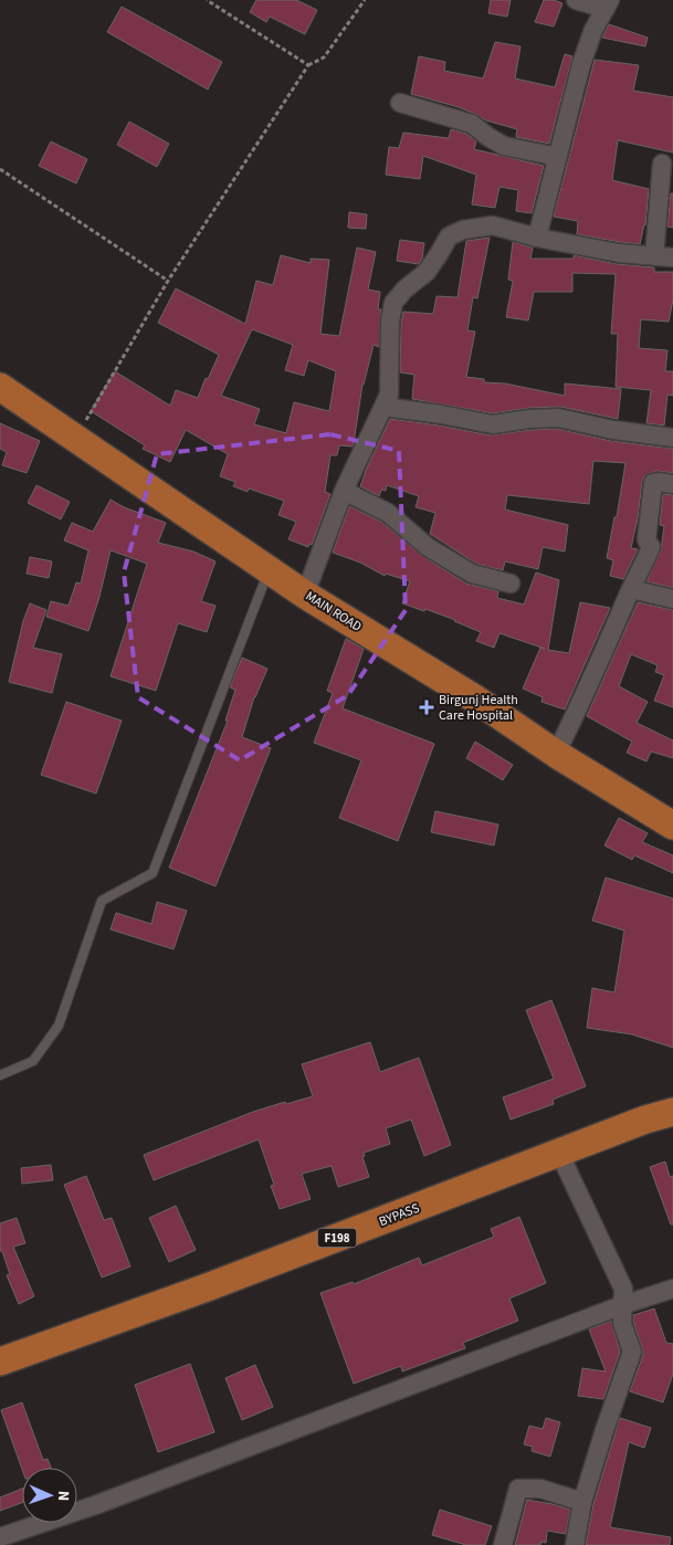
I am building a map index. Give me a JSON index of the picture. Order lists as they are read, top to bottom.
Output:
{
  "streets": {
    "main road": ["MAIN ROAD", "BYPASS", "F198"]
  },
  "places": {
    "health": ["Birgunj Health Care Hospital"]
  },
  "north": "right"
}
